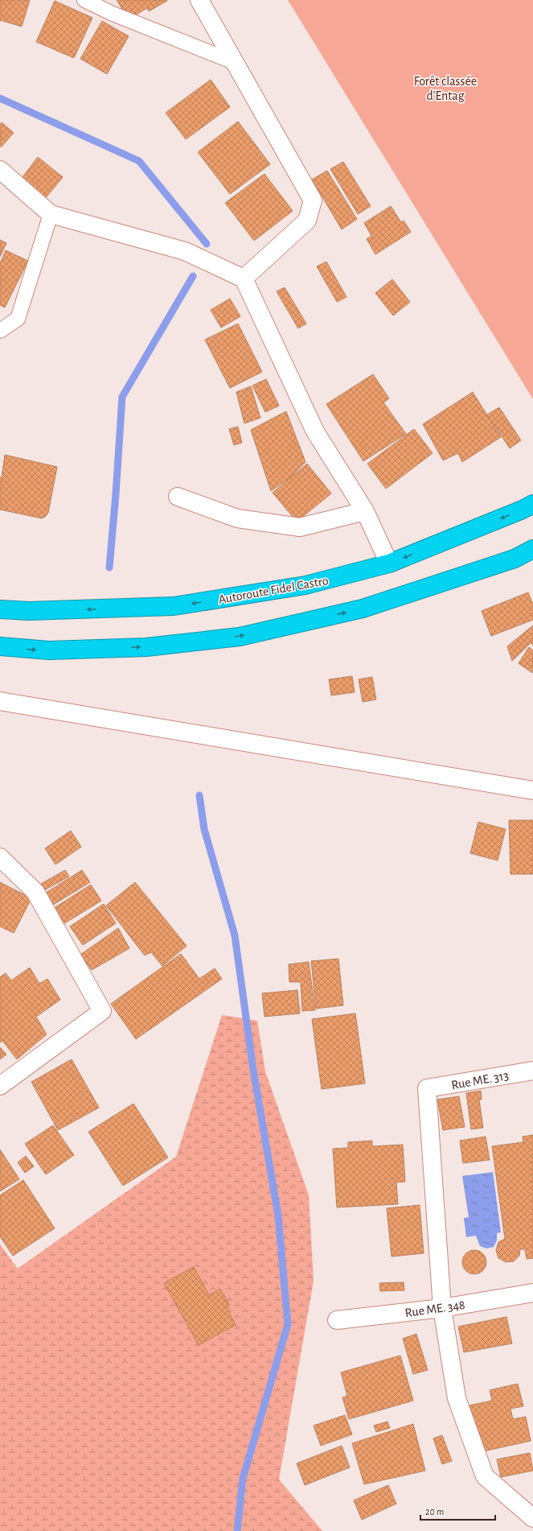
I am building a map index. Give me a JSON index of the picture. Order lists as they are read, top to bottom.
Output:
{
  "streets": {
    "highway": ["Autoroute Fidel Castro"],
    "street": ["Rue ME. 313", "Rue ME. 348"]
  },
  "crossings": [
    ["Rue ME. 313", "Rue ME. 348"]
  ],
  "parks": ["Forêt classée d'Entag"],
  "scale_bar": "20 m"
}
